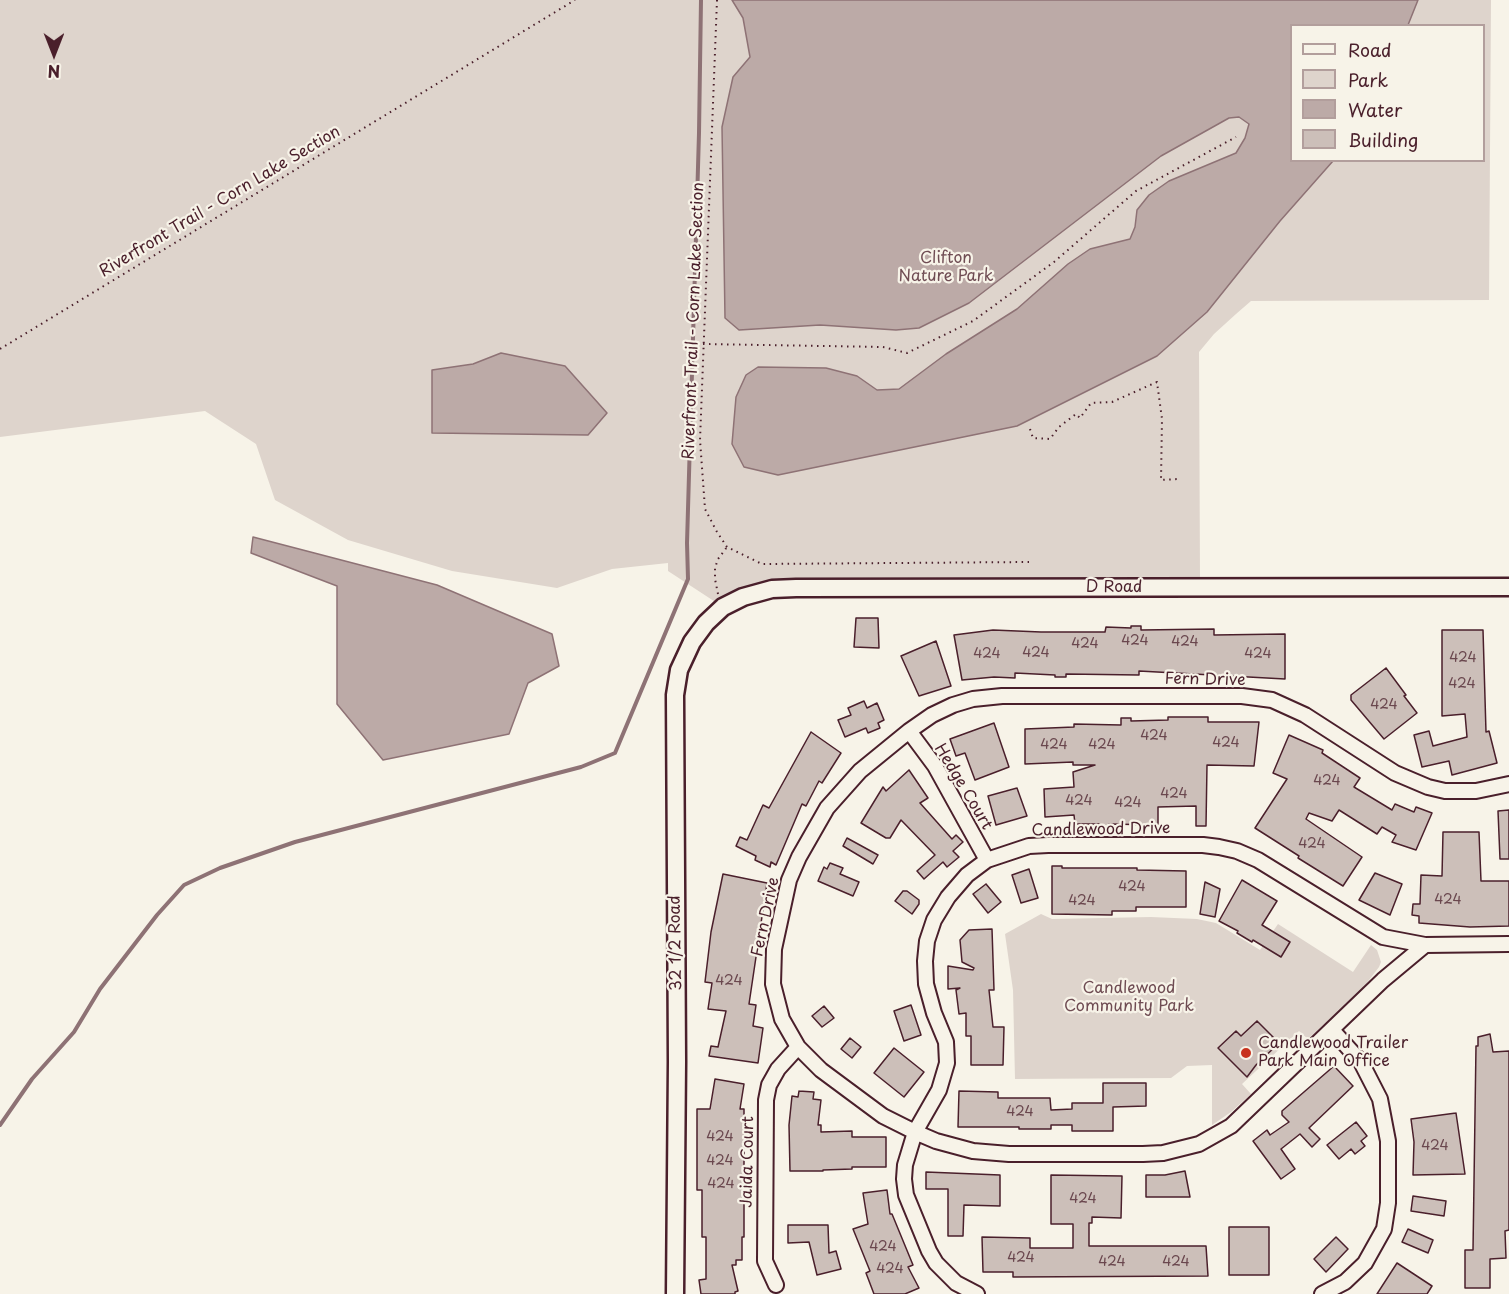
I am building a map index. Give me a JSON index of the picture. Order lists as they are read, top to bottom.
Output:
{
  "streets": {
    "street": [
      "D Road",
      "Fern Drive",
      "Hedge Court",
      "Candlewood Drive",
      "32 1/2 Road",
      "Jaida Court"
    ],
    "path": ["Riverfront Trail - Corn Lake Section"]
  },
  "crossings": [
    ["D Road", "32 1/2 Road"],
    ["Fern Drive", "Hedge Court"],
    ["Fern Drive", "Candlewood Drive"],
    ["Fern Drive", "Jaida Court"],
    ["Hedge Court", "Candlewood Drive"]
  ],
  "parks": ["Clifton Nature Park", "Candlewood Community Park"],
  "places": ["Candlewood Trailer Park Main Office"],
  "house_numbers": [
    "424",
    "424",
    "424",
    "424",
    "424",
    "424",
    "424",
    "424",
    "424",
    "424",
    "424",
    "424",
    "424",
    "424",
    "424",
    "424",
    "424",
    "424",
    "424",
    "424",
    "424",
    "424",
    "424",
    "424",
    "424",
    "424",
    "424",
    "424",
    "424",
    "424",
    "424",
    "424",
    "424"
  ],
  "legend": [
    "Road",
    "Park",
    "Water",
    "Building"
  ],
  "north": "bottom"
}
